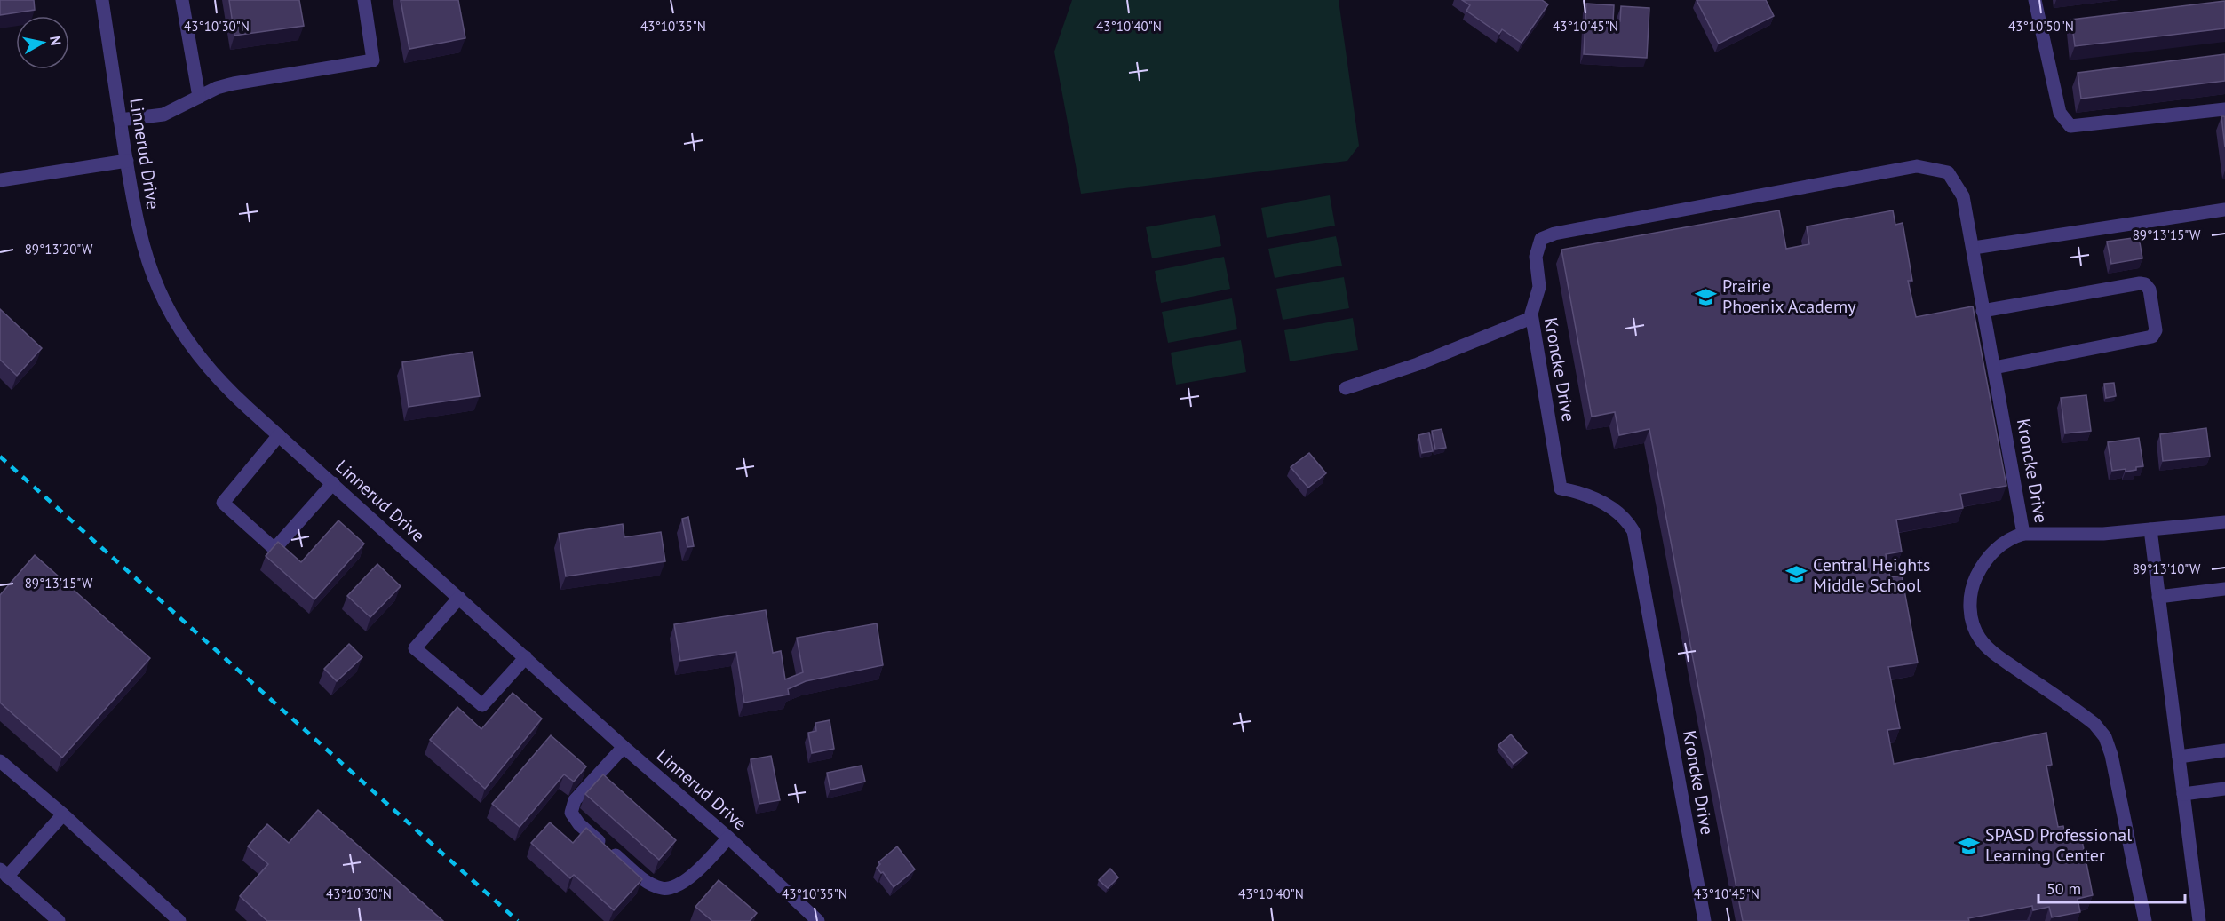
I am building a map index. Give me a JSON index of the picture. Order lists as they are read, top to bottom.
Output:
{
  "streets": {
    "street": ["Linnerud Drive", "Kroncke Drive"]
  },
  "places": {
    "school or university": ["Prairie Phoenix Academy", "Central Heights Middle School", "SPASD Professional Learning Center"]
  },
  "scale_bar": "50 m",
  "north": "right",
  "coordinates": [
    "43°10'30\"N",
    "43°10'35\"N",
    "43°10'40\"N",
    "43°10'45\"N",
    "43°10'50\"N",
    "89°13'15\"W",
    "89°13'20\"W",
    "89°13'10\"W"
  ]
}
